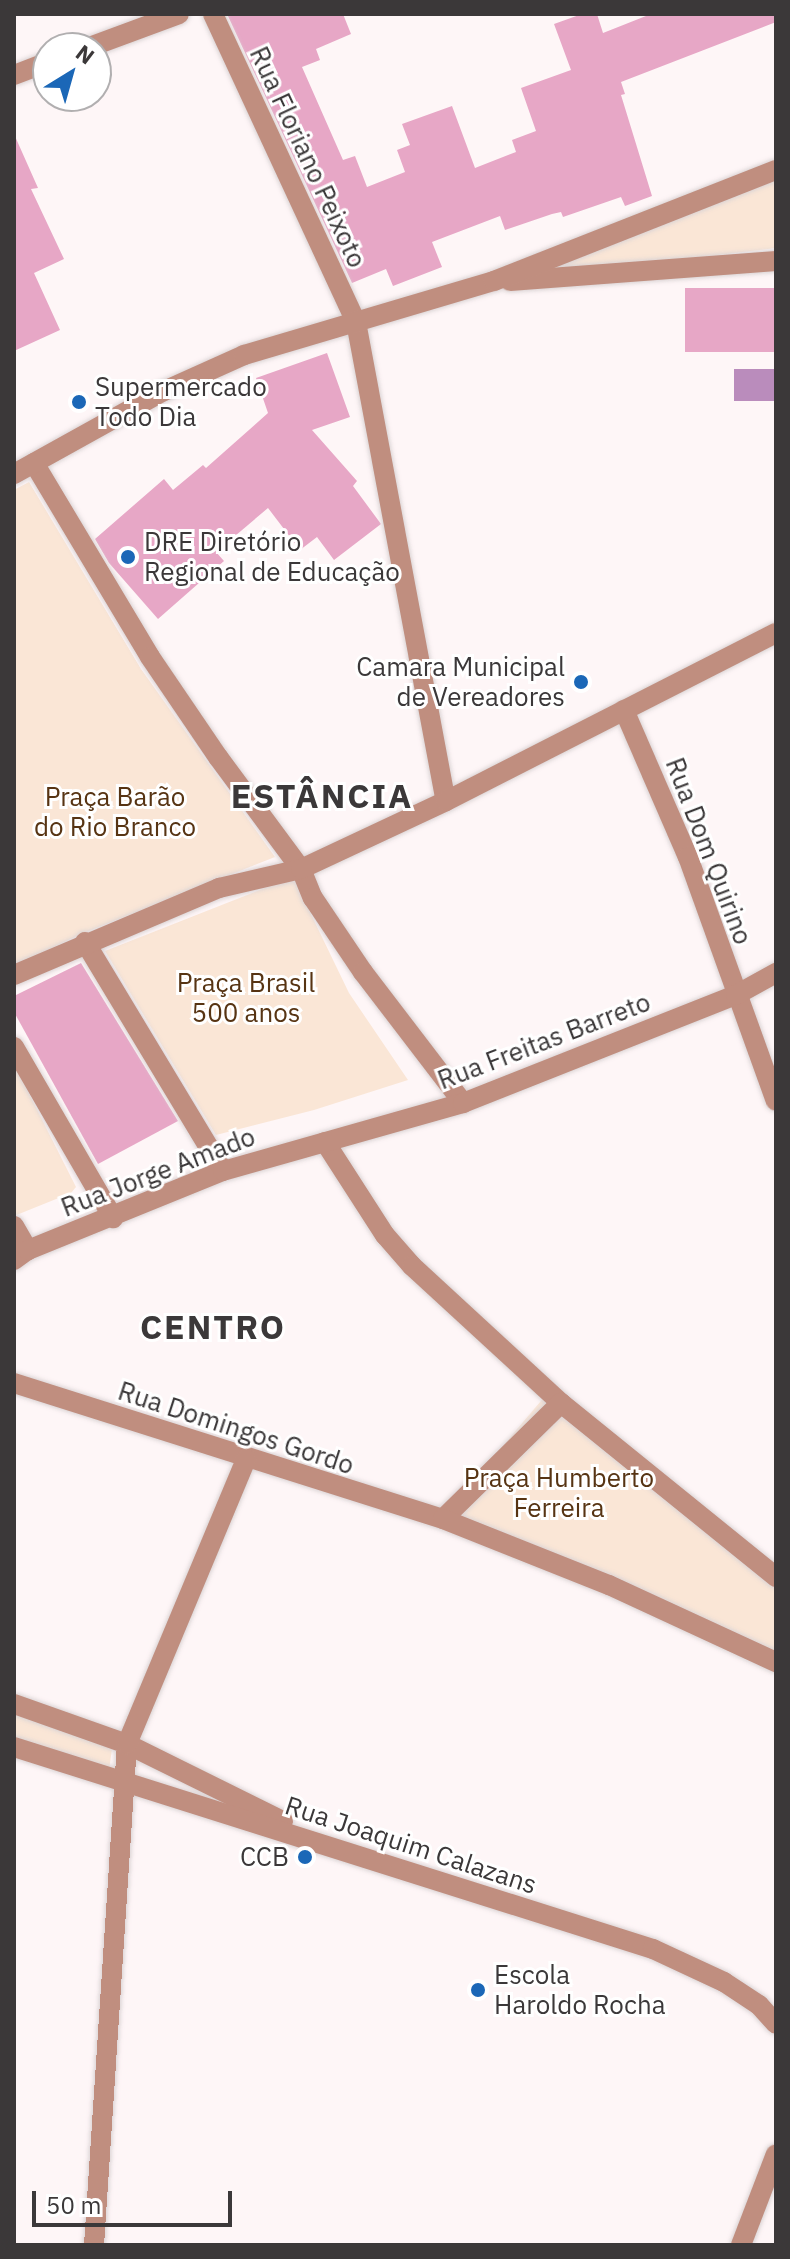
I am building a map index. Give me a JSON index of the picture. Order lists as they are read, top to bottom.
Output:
{
  "streets": {
    "street": [
      "Rua Floriano Peixoto",
      "Rua Dom Quirino",
      "Rua Freitas Barreto",
      "Rua Jorge Amado",
      "Rua Domingos Gordo",
      "Rua Joaquim Calazans"
    ]
  },
  "crossings": [
    ["Rua Dom Quirino", "Rua Freitas Barreto"],
    ["Rua Freitas Barreto", "Rua Jorge Amado"]
  ],
  "districts": ["ESTÂNCIA", "CENTRO"],
  "parks": ["Praça Barão do Rio Branco", "Praça Brasil 500 anos", "Praça Humberto Ferreira"],
  "places": [
    "Supermercado Todo Dia",
    "DRE Diretório Regional de Educação",
    "Camara Municipal de Vereadores",
    "CCB",
    "Escola Haroldo Rocha"
  ],
  "scale_bar": "50 m",
  "north": "top right"
}
